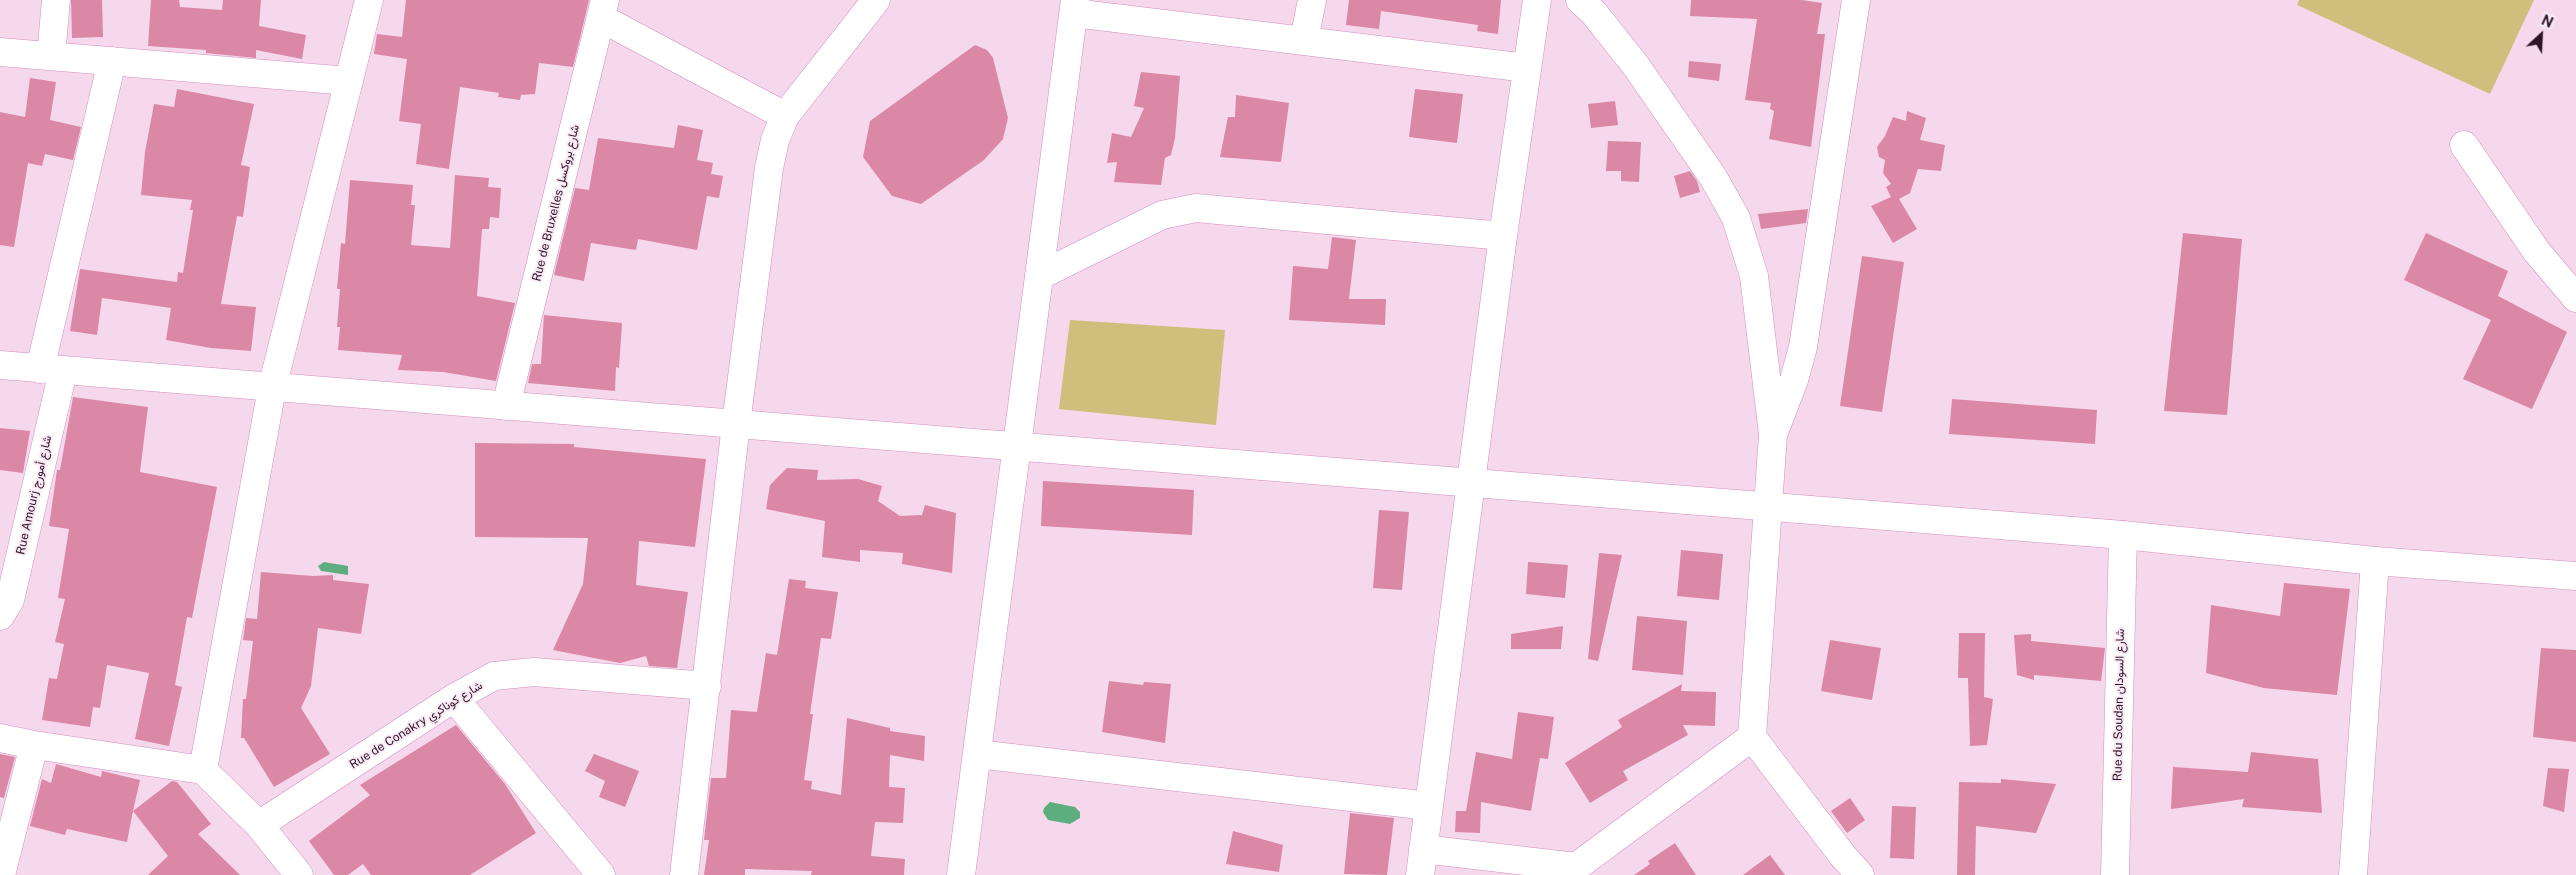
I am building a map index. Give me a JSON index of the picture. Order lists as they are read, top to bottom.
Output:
{
  "streets": {
    "street": [
      "Rue de Bruxelles شارع بروكسل",
      "Rue Amourj شارع أمورج",
      "Rue du Soudan شارع السودان",
      "Rue de Conakry شارع كوناكري"
    ]
  },
  "north": "top right"
}
